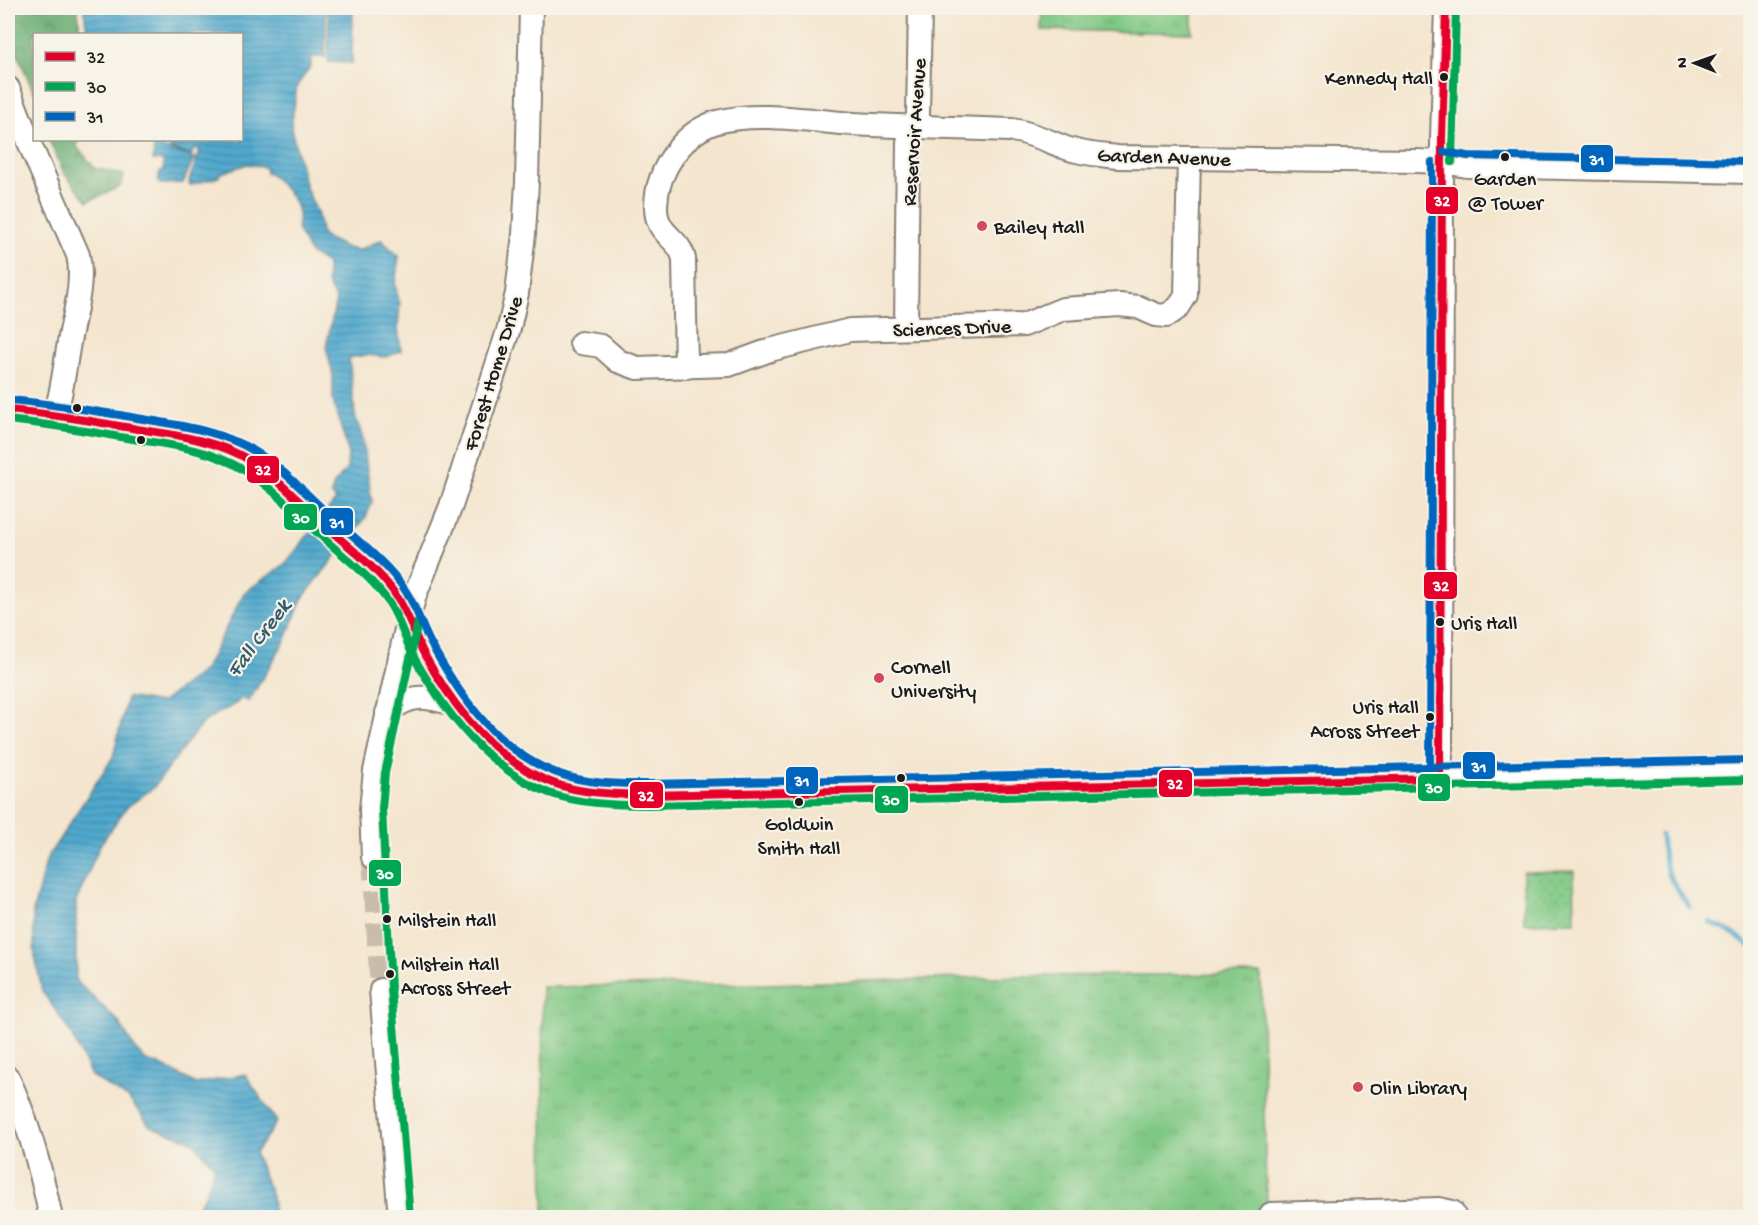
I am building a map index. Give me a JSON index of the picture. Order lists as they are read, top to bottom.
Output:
{
  "streets": {
    "street": [
      "Reservoir Avenue",
      "Garden Avenue",
      "Sciences Drive",
      "Forest Home Drive"
    ]
  },
  "crossings": [
    ["Reservoir Avenue", "Garden Avenue"],
    ["Reservoir Avenue", "Sciences Drive"],
    ["Garden Avenue", "Sciences Drive"]
  ],
  "water": ["Fall Creek"],
  "places": [
    "Kennedy Hall",
    "Garden @ Tower",
    "Bailey Hall",
    "Uris Hall",
    "Cornell University",
    "Uris Hall Across Street",
    "Goldwin Smith Hall",
    "Milstein Hall",
    "Milstein Hall Across Street",
    "Olin Library"
  ],
  "lines": ["transit line 32", "transit line 30", "transit line 31"],
  "legend": ["32", "30", "31"],
  "north": "left"
}
